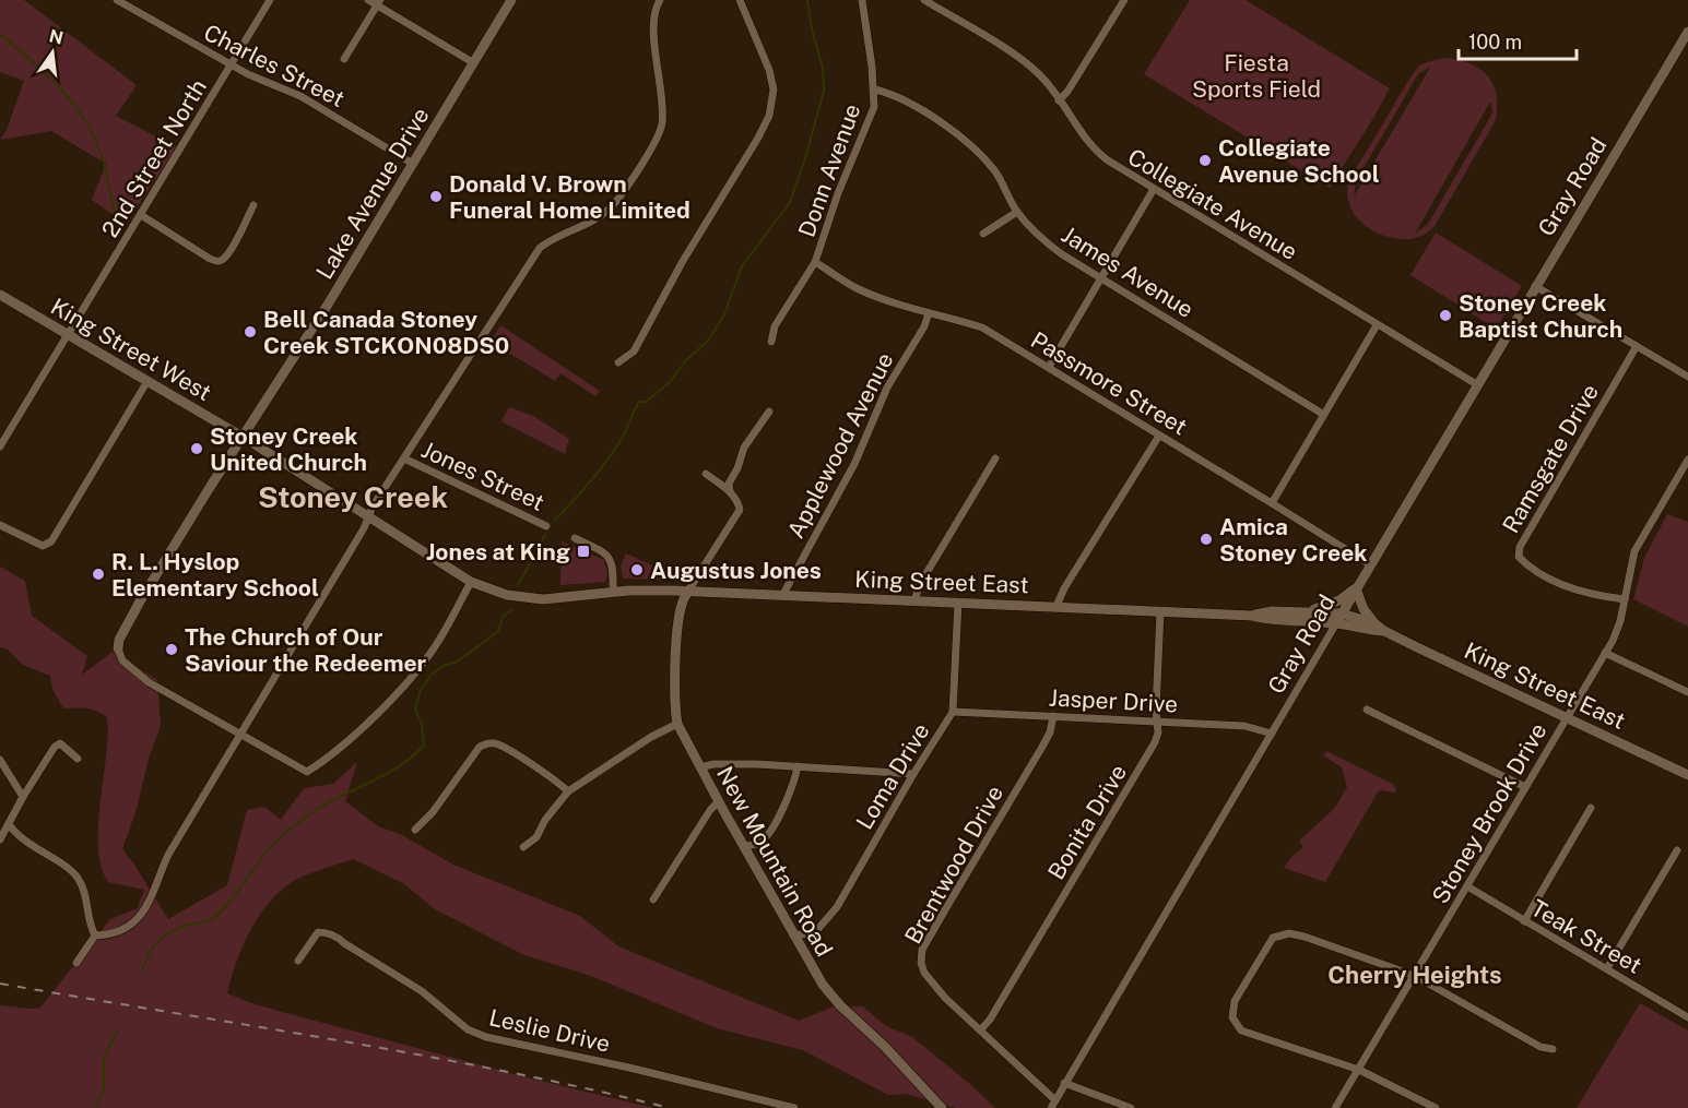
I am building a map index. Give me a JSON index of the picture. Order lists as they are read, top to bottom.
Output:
{
  "streets": {
    "main road": [
      "Gray Road",
      "Lake Avenue Drive",
      "King Street West",
      "King Street East",
      "New Mountain Road"
    ],
    "street": [
      "Charles Street",
      "2nd Street North",
      "Donn Avenue",
      "Collegiate Avenue",
      "James Avenue",
      "Passmore Street",
      "Applewood Avenue",
      "Ramsgate Drive",
      "Jones Street",
      "Jasper Drive",
      "Loma Drive",
      "Stoney Brook Drive",
      "Bonita Drive",
      "Brentwood Drive",
      "Teak Street",
      "Leslie Drive"
    ]
  },
  "crossings": [
    ["Charles Street", "2nd Street North"],
    ["Charles Street", "Lake Avenue Drive"],
    ["2nd Street North", "King Street West"],
    ["Donn Avenue", "James Avenue"],
    ["Donn Avenue", "Passmore Street"],
    ["Gray Road", "Collegiate Avenue"],
    ["Gray Road", "Passmore Street"],
    ["Gray Road", "King Street East"],
    ["Gray Road", "Jasper Drive"],
    ["Gray Road", "Brentwood Drive"],
    ["Lake Avenue Drive", "King Street West"],
    ["Lake Avenue Drive", "King Street East"],
    ["King Street West", "King Street East"],
    ["Passmore Street", "Applewood Avenue"],
    ["Applewood Avenue", "King Street East"],
    ["Ramsgate Drive", "Stoney Brook Drive"],
    ["King Street East", "Loma Drive"],
    ["King Street East", "Stoney Brook Drive"],
    ["King Street East", "Bonita Drive"],
    ["King Street East", "New Mountain Road"],
    ["Jasper Drive", "Loma Drive"],
    ["Jasper Drive", "Bonita Drive"],
    ["Jasper Drive", "Brentwood Drive"],
    ["Loma Drive", "New Mountain Road"],
    ["Stoney Brook Drive", "Teak Street"],
    ["Bonita Drive", "Brentwood Drive"]
  ],
  "districts": ["Stoney Creek", "Cherry Heights"],
  "parks": ["Fiesta Sports Field"],
  "places": {
    "other": [
      "Collegiate Avenue School",
      "Donald V. Brown Funeral Home Limited",
      "Stoney Creek Baptist Church",
      "Bell Canada Stoney Creek STCKON08DS0",
      "Stoney Creek United Church",
      "Amica Stoney Creek",
      "Augustus Jones",
      "R. L. Hyslop Elementary School",
      "The Church of Our Saviour the Redeemer"
    ],
    "transit": ["Jones at King"]
  },
  "scale_bar": "100 m",
  "north": "top"
}
